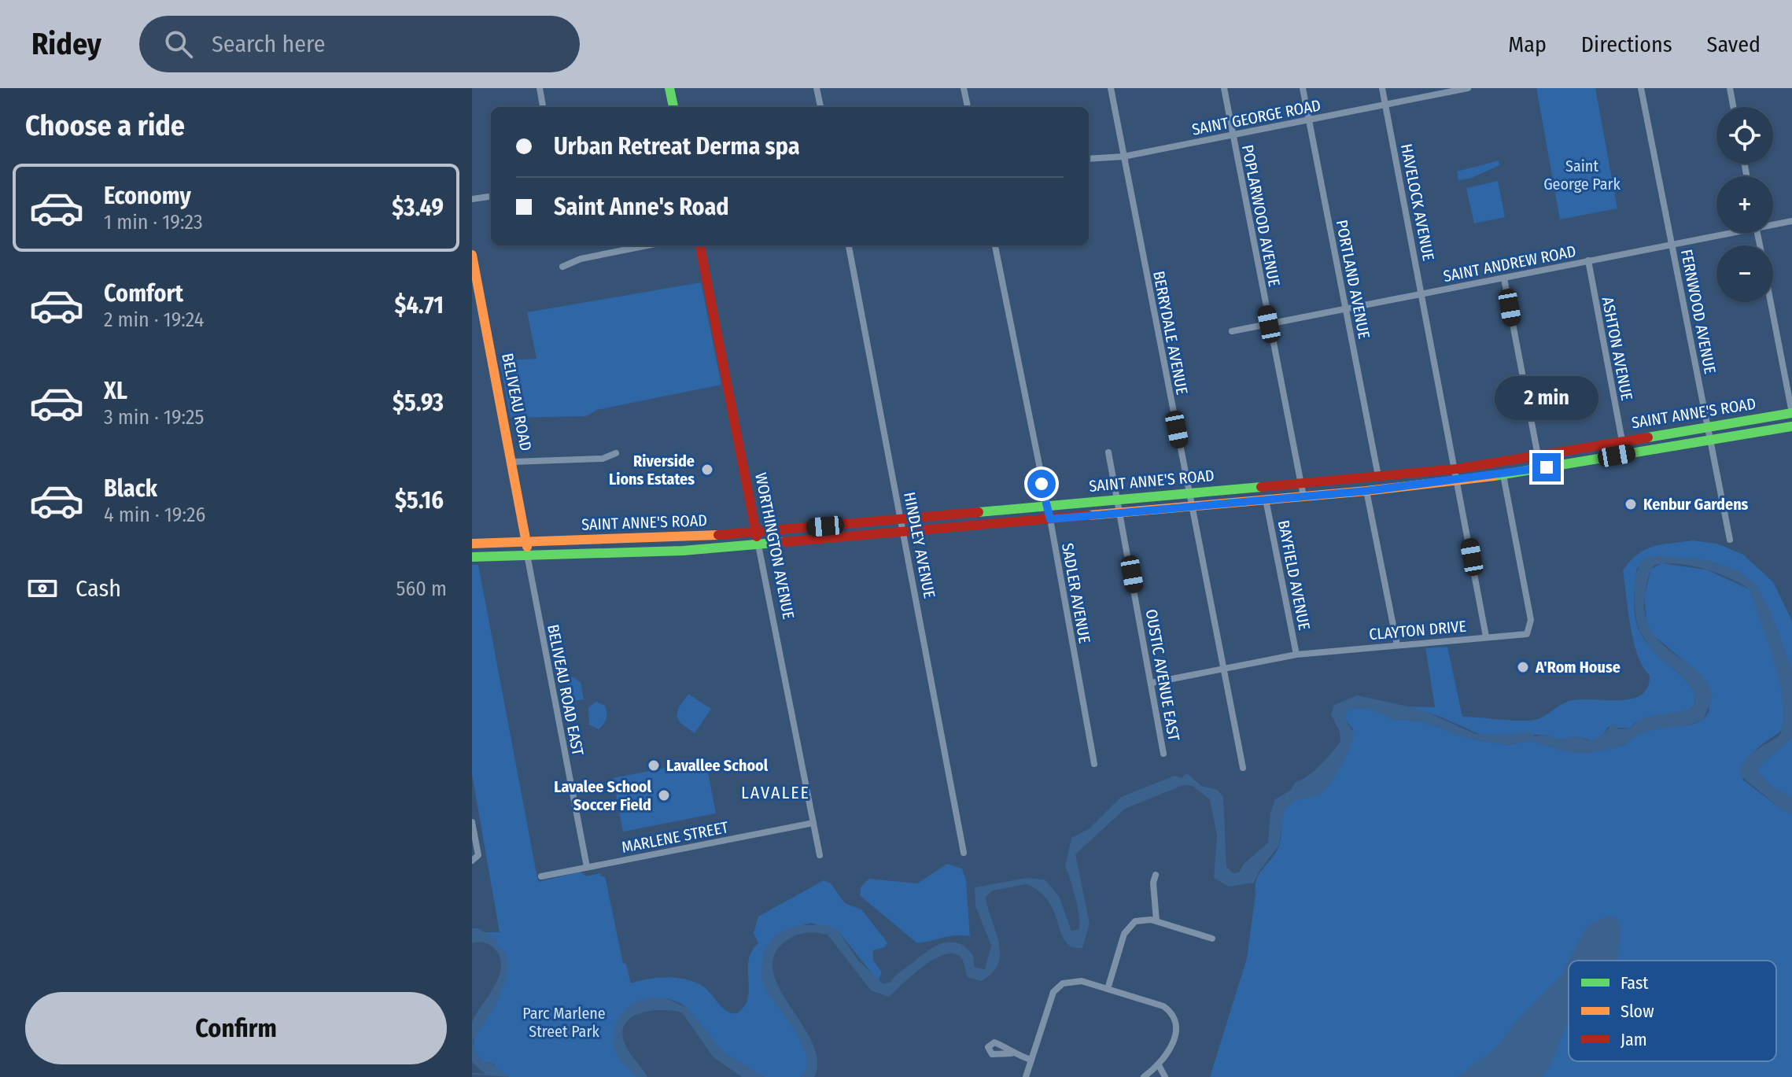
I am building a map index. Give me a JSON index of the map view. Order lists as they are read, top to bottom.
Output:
{
  "streets": {
    "main road": ["BELIVEAU ROAD", "SAINT ANNE'S ROAD", "WORTHINGTON AVENUE"],
    "street": [
      "SAINT GEORGE ROAD",
      "HAVELOCK AVENUE",
      "POPLARWOOD AVENUE",
      "SAINT ANDREW ROAD",
      "PORTLAND AVENUE",
      "FERNWOOD AVENUE",
      "BERRYDALE AVENUE",
      "ASHTON AVENUE",
      "HINDLEY AVENUE",
      "BAYFIELD AVENUE",
      "SADLER AVENUE",
      "CLAYTON DRIVE",
      "OUSTIC AVENUE EAST",
      "BELIVEAU ROAD EAST",
      "MARLENE STREET"
    ]
  },
  "crossings": [
    ["SAINT GEORGE ROAD", "HAVELOCK AVENUE"],
    ["SAINT GEORGE ROAD", "POPLARWOOD AVENUE"],
    ["SAINT GEORGE ROAD", "PORTLAND AVENUE"],
    ["SAINT GEORGE ROAD", "BERRYDALE AVENUE"],
    ["HAVELOCK AVENUE", "SAINT ANDREW ROAD"],
    ["HAVELOCK AVENUE", "SAINT ANNE'S ROAD"],
    ["HAVELOCK AVENUE", "CLAYTON DRIVE"],
    ["POPLARWOOD AVENUE", "SAINT ANDREW ROAD"],
    ["POPLARWOOD AVENUE", "SAINT ANNE'S ROAD"],
    ["SAINT ANDREW ROAD", "PORTLAND AVENUE"],
    ["SAINT ANDREW ROAD", "FERNWOOD AVENUE"],
    ["SAINT ANDREW ROAD", "ASHTON AVENUE"],
    ["PORTLAND AVENUE", "SAINT ANNE'S ROAD"],
    ["FERNWOOD AVENUE", "SAINT ANNE'S ROAD"],
    ["BERRYDALE AVENUE", "SAINT ANNE'S ROAD"],
    ["BERRYDALE AVENUE", "CLAYTON DRIVE"],
    ["ASHTON AVENUE", "SAINT ANNE'S ROAD"],
    ["BELIVEAU ROAD", "SAINT ANNE'S ROAD"],
    ["BELIVEAU ROAD", "BELIVEAU ROAD EAST"],
    ["SAINT ANNE'S ROAD", "HINDLEY AVENUE"],
    ["SAINT ANNE'S ROAD", "WORTHINGTON AVENUE"],
    ["SAINT ANNE'S ROAD", "BAYFIELD AVENUE"],
    ["SAINT ANNE'S ROAD", "SADLER AVENUE"],
    ["SAINT ANNE'S ROAD", "CLAYTON DRIVE"],
    ["SAINT ANNE'S ROAD", "OUSTIC AVENUE EAST"],
    ["SAINT ANNE'S ROAD", "BELIVEAU ROAD EAST"],
    ["WORTHINGTON AVENUE", "MARLENE STREET"],
    ["BAYFIELD AVENUE", "CLAYTON DRIVE"],
    ["CLAYTON DRIVE", "OUSTIC AVENUE EAST"],
    ["BELIVEAU ROAD EAST", "MARLENE STREET"]
  ],
  "districts": ["LAVALEE"],
  "parks": ["Saint George Park", "Parc Marlene Street Park"],
  "places": [
    "Riverside Lions Estates",
    "Kenbur Gardens",
    "A'Rom House",
    "Lavallee School",
    "Lavalee School Soccer Field"
  ],
  "legend": ["Fast", "Slow", "Jam"],
  "page": {
    "header": "Ridey",
    "search": "Search here",
    "nav": ["Map", "Directions", "Saved"],
    "heading": "Choose a ride",
    "map_buttons": ["+", "−"],
    "banner": ["Urban Retreat Derma spa", "Saint Anne's Road"],
    "list": [
      {
        "name": "Economy",
        "note": "1 min · 19:23",
        "value": "$3.49"
      },
      {
        "name": "Comfort",
        "note": "2 min · 19:24",
        "value": "$4.71"
      },
      {
        "name": "XL",
        "note": "3 min · 19:25",
        "value": "$5.93"
      },
      {
        "name": "Black",
        "note": "4 min · 19:26",
        "value": "$5.16"
      }
    ],
    "bubble": "2 min",
    "pay": ["Cash", "560 m"],
    "buttons": "Confirm"
  }
}
